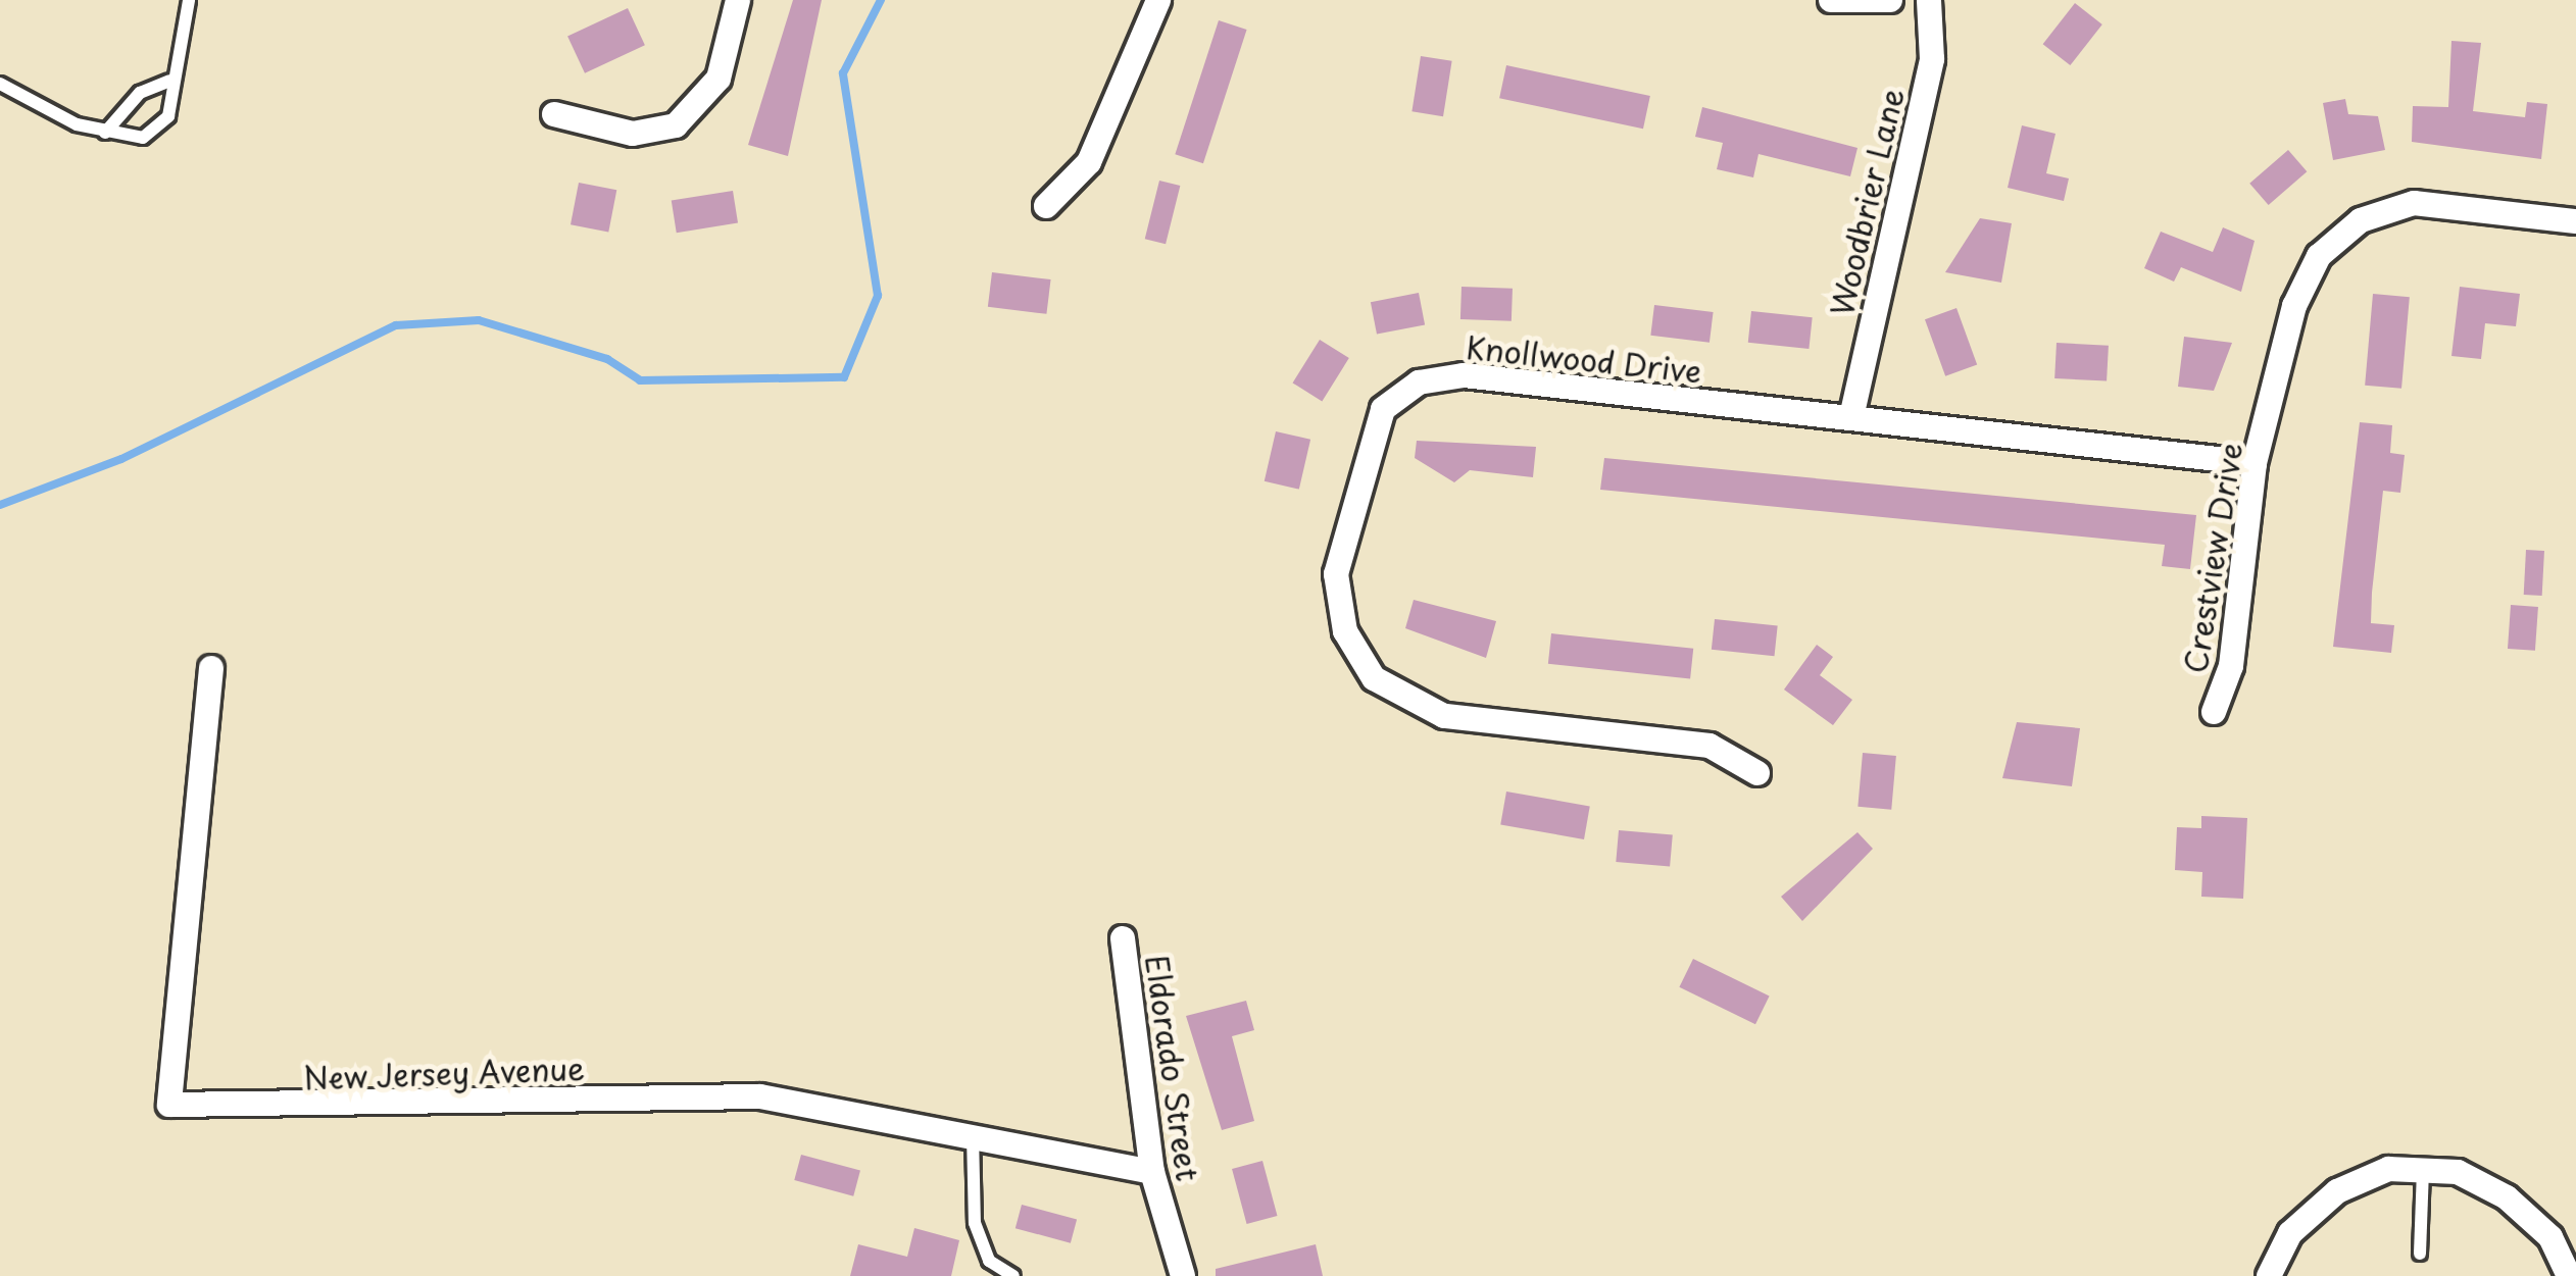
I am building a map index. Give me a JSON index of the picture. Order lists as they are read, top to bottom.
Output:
{
  "streets": {
    "street": [
      "Woodbrier Lane",
      "Knollwood Drive",
      "Crestview Drive",
      "Eldorado Street",
      "New Jersey Avenue"
    ]
  },
  "crossings": [
    ["Woodbrier Lane", "Knollwood Drive"],
    ["Knollwood Drive", "Crestview Drive"],
    ["Eldorado Street", "New Jersey Avenue"]
  ]
}
